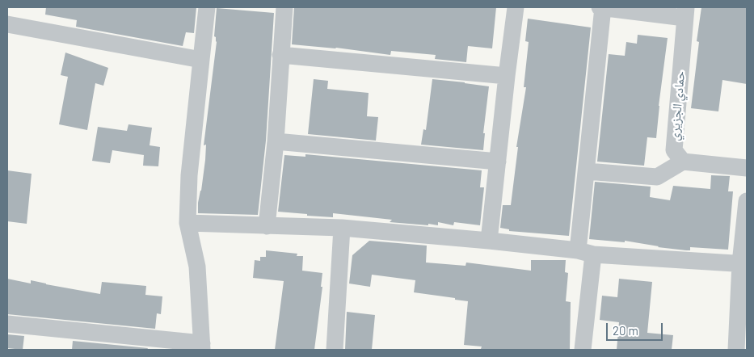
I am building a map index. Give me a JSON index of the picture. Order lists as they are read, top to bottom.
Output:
{
  "streets": {
    "street": ["حمادي الجزيري"]
  },
  "scale_bar": "20 m"
}
